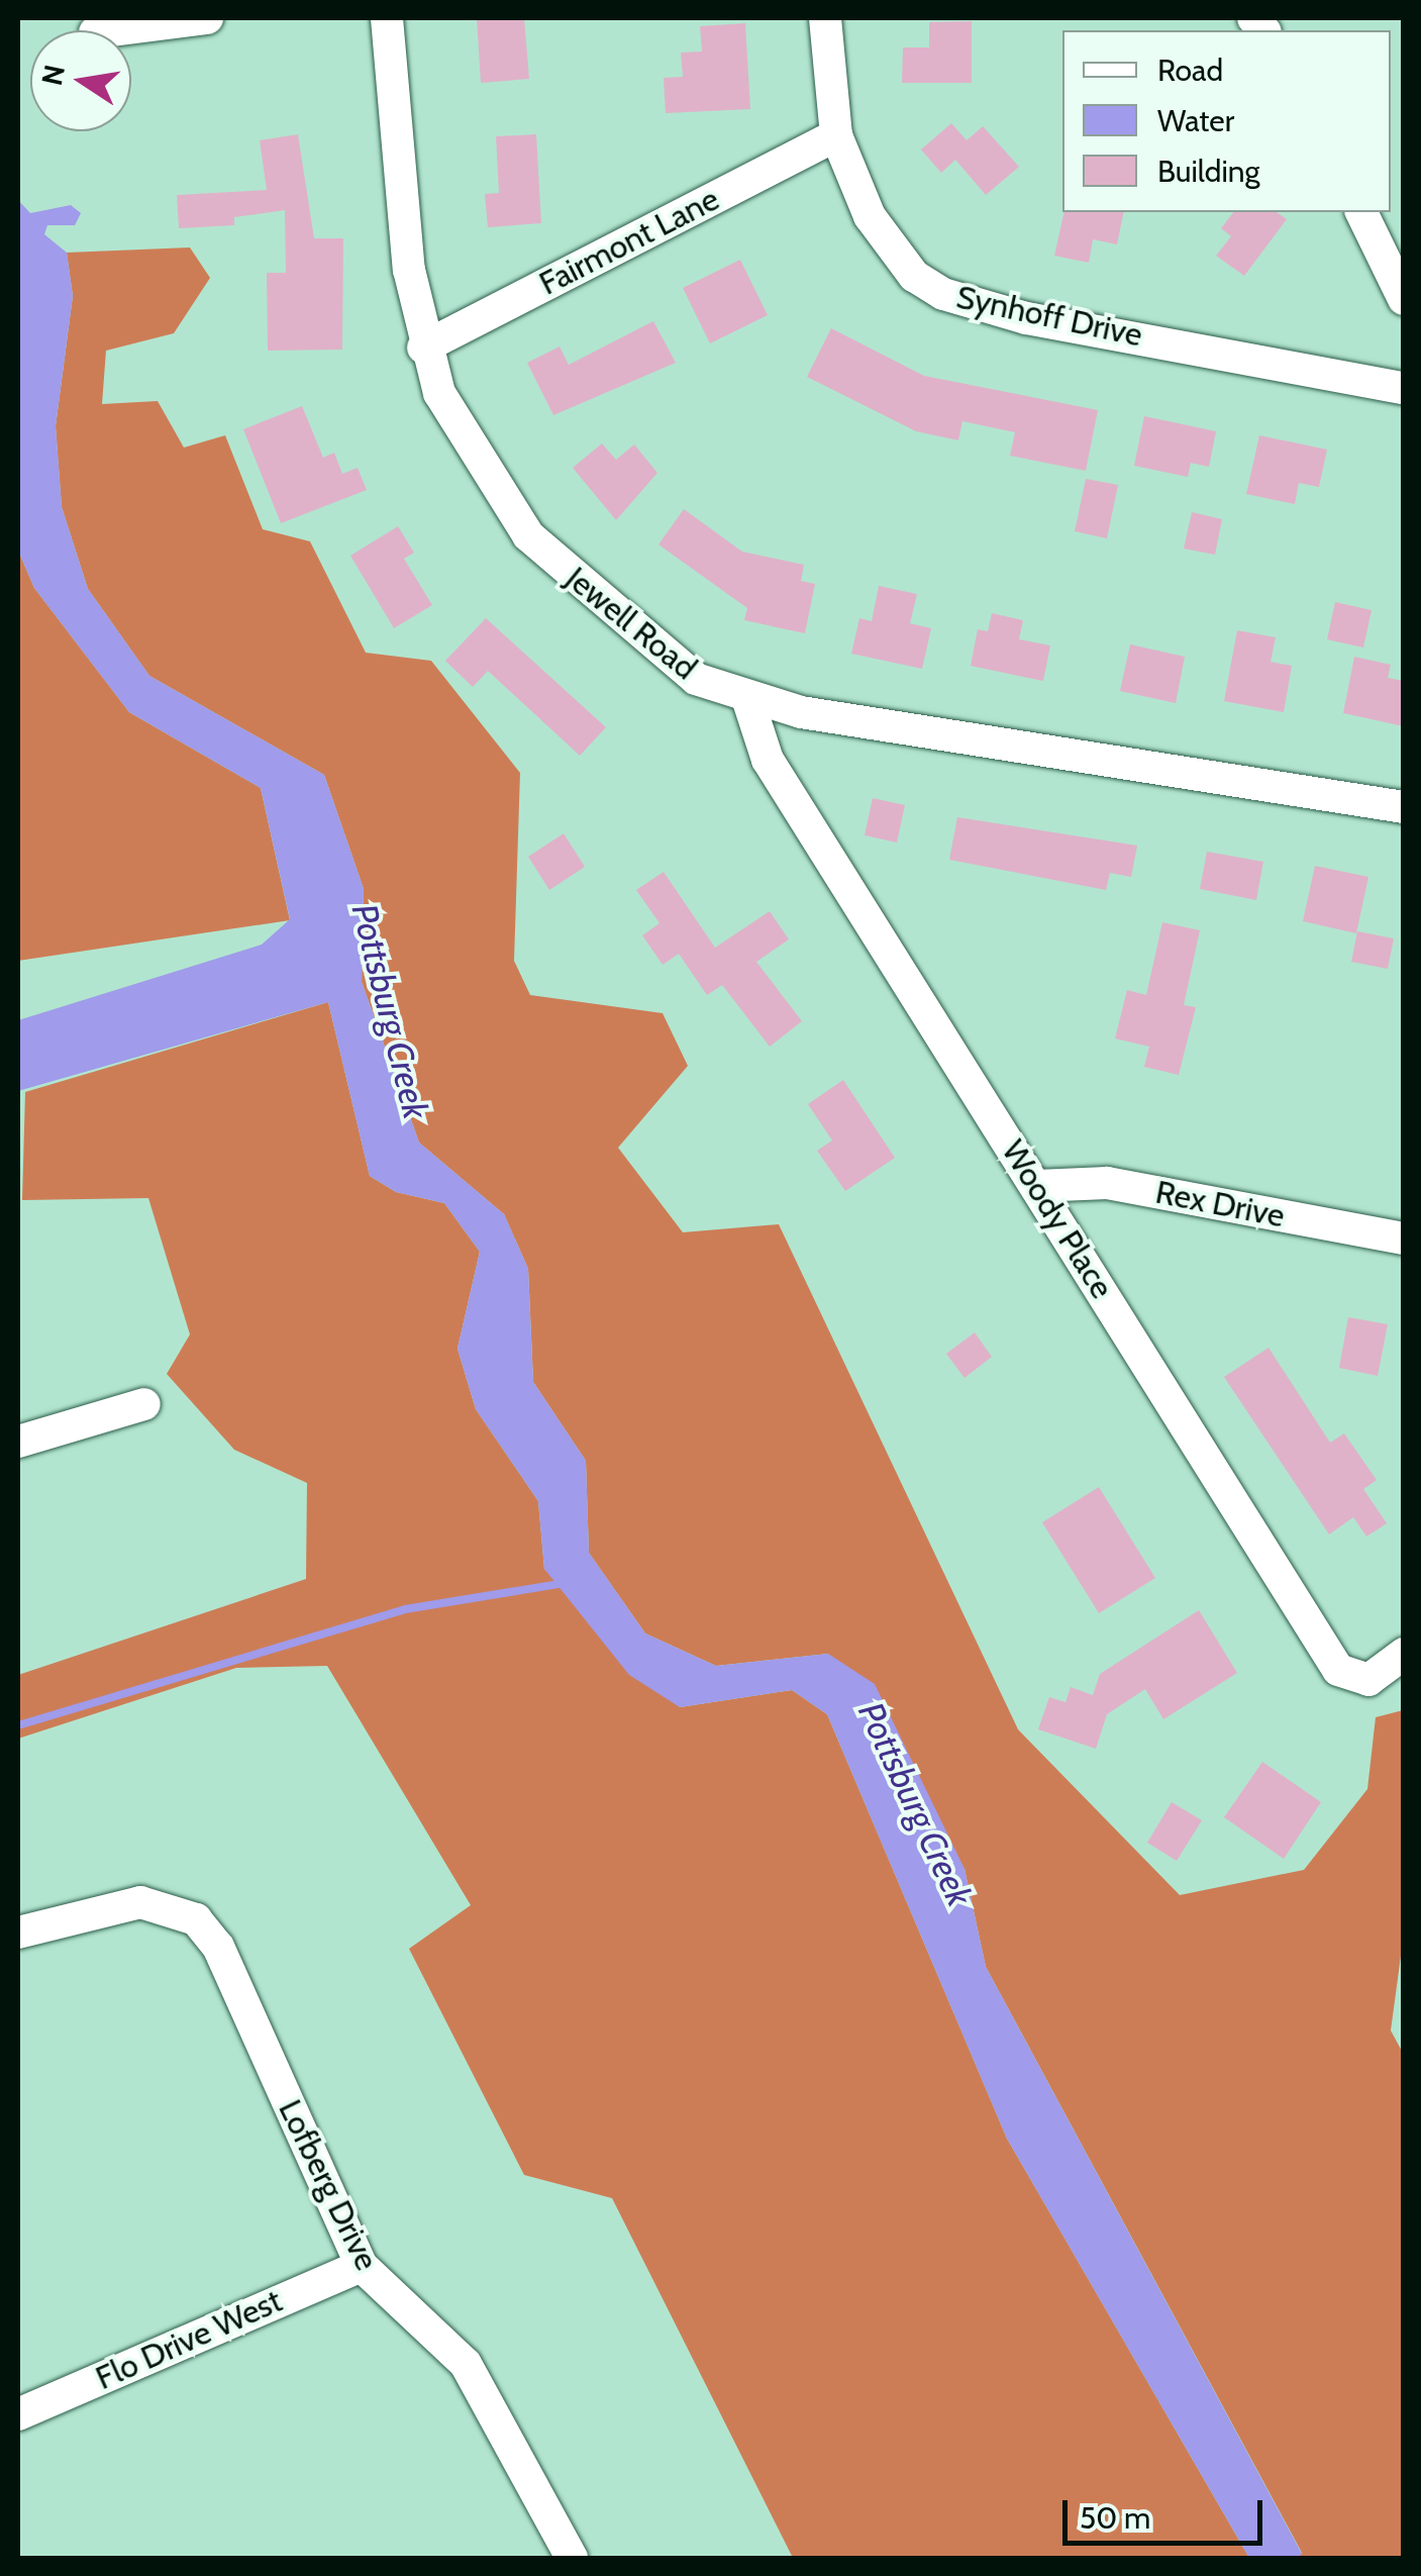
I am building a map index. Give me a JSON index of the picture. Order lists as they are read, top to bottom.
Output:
{
  "streets": {
    "street": [
      "Fairmont Lane",
      "Synhoff Drive",
      "Jewell Road",
      "Rex Drive",
      "Woody Place",
      "Lofberg Drive",
      "Flo Drive West"
    ]
  },
  "crossings": [
    ["Fairmont Lane", "Synhoff Drive"],
    ["Fairmont Lane", "Jewell Road"],
    ["Jewell Road", "Woody Place"],
    ["Rex Drive", "Woody Place"],
    ["Lofberg Drive", "Flo Drive West"]
  ],
  "water": ["Pottsburg Creek"],
  "legend": ["Road", "Water", "Building"],
  "scale_bar": "50 m",
  "north": "left"
}
